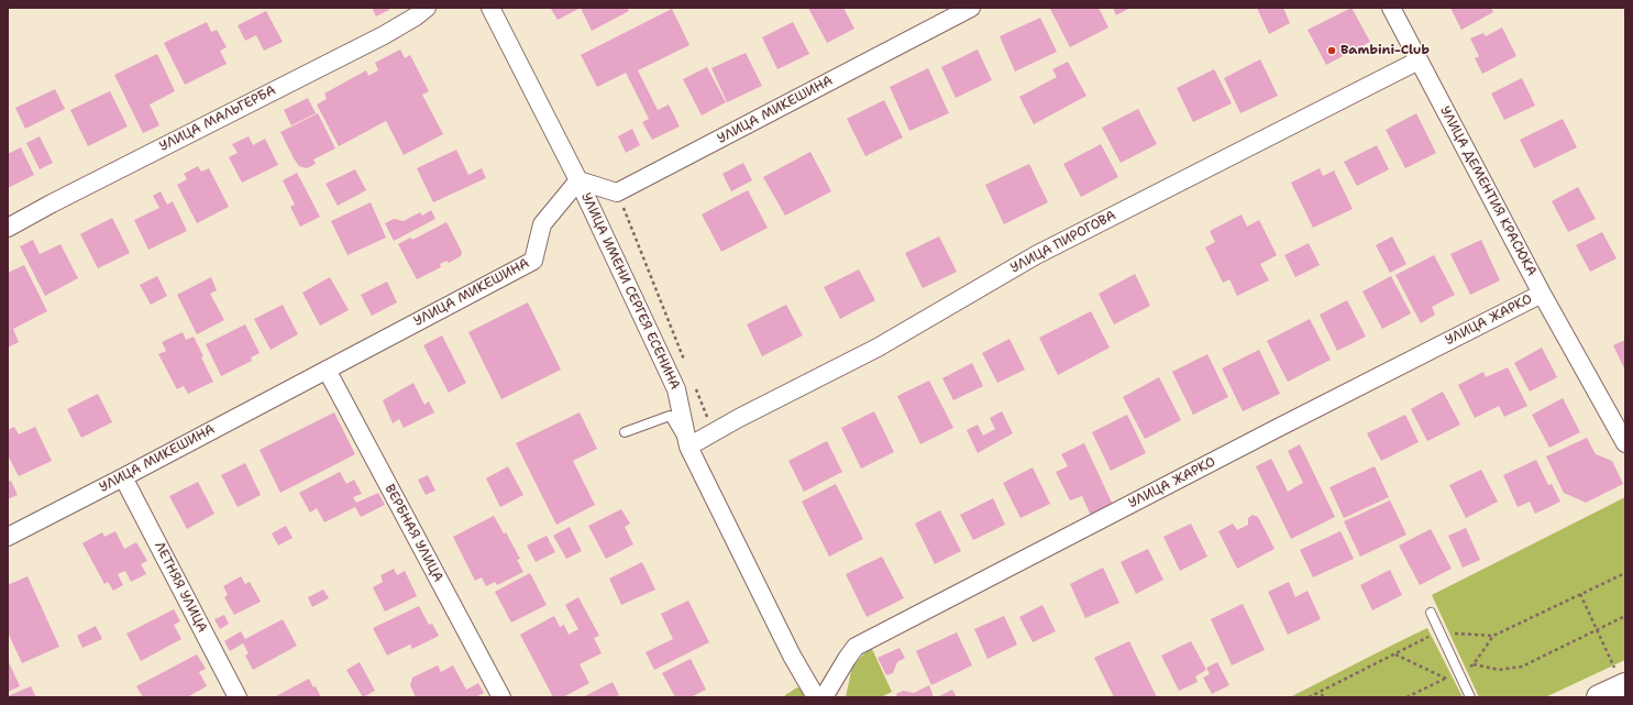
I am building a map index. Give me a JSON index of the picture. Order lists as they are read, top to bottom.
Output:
{
  "streets": {
    "street": [
      "УЛИЦА МИКЕШИНА",
      "УЛИЦА МАЛЬГЕРБА",
      "УЛИЦА ДЕМЕНТИЯ КРАСЮКА",
      "УЛИЦА ПИРОГОВА",
      "УЛИЦА ИМЕНИ СЕРГЕЯ ЕСЕНИНА",
      "УЛИЦА ЖАРКО",
      "ВЕРБНАЯ УЛИЦА",
      "ЛЕТНЯЯ УЛИЦА"
    ]
  },
  "crossings": [
    ["УЛИЦА МИКЕШИНА", "УЛИЦА ИМЕНИ СЕРГЕЯ ЕСЕНИНА"],
    ["УЛИЦА МИКЕШИНА", "ВЕРБНАЯ УЛИЦА"],
    ["УЛИЦА МИКЕШИНА", "ЛЕТНЯЯ УЛИЦА"],
    ["УЛИЦА ДЕМЕНТИЯ КРАСЮКА", "УЛИЦА ПИРОГОВА"],
    ["УЛИЦА ДЕМЕНТИЯ КРАСЮКА", "УЛИЦА ЖАРКО"],
    ["УЛИЦА ПИРОГОВА", "УЛИЦА ИМЕНИ СЕРГЕЯ ЕСЕНИНА"]
  ],
  "places": ["Bambini-Club"]
}
